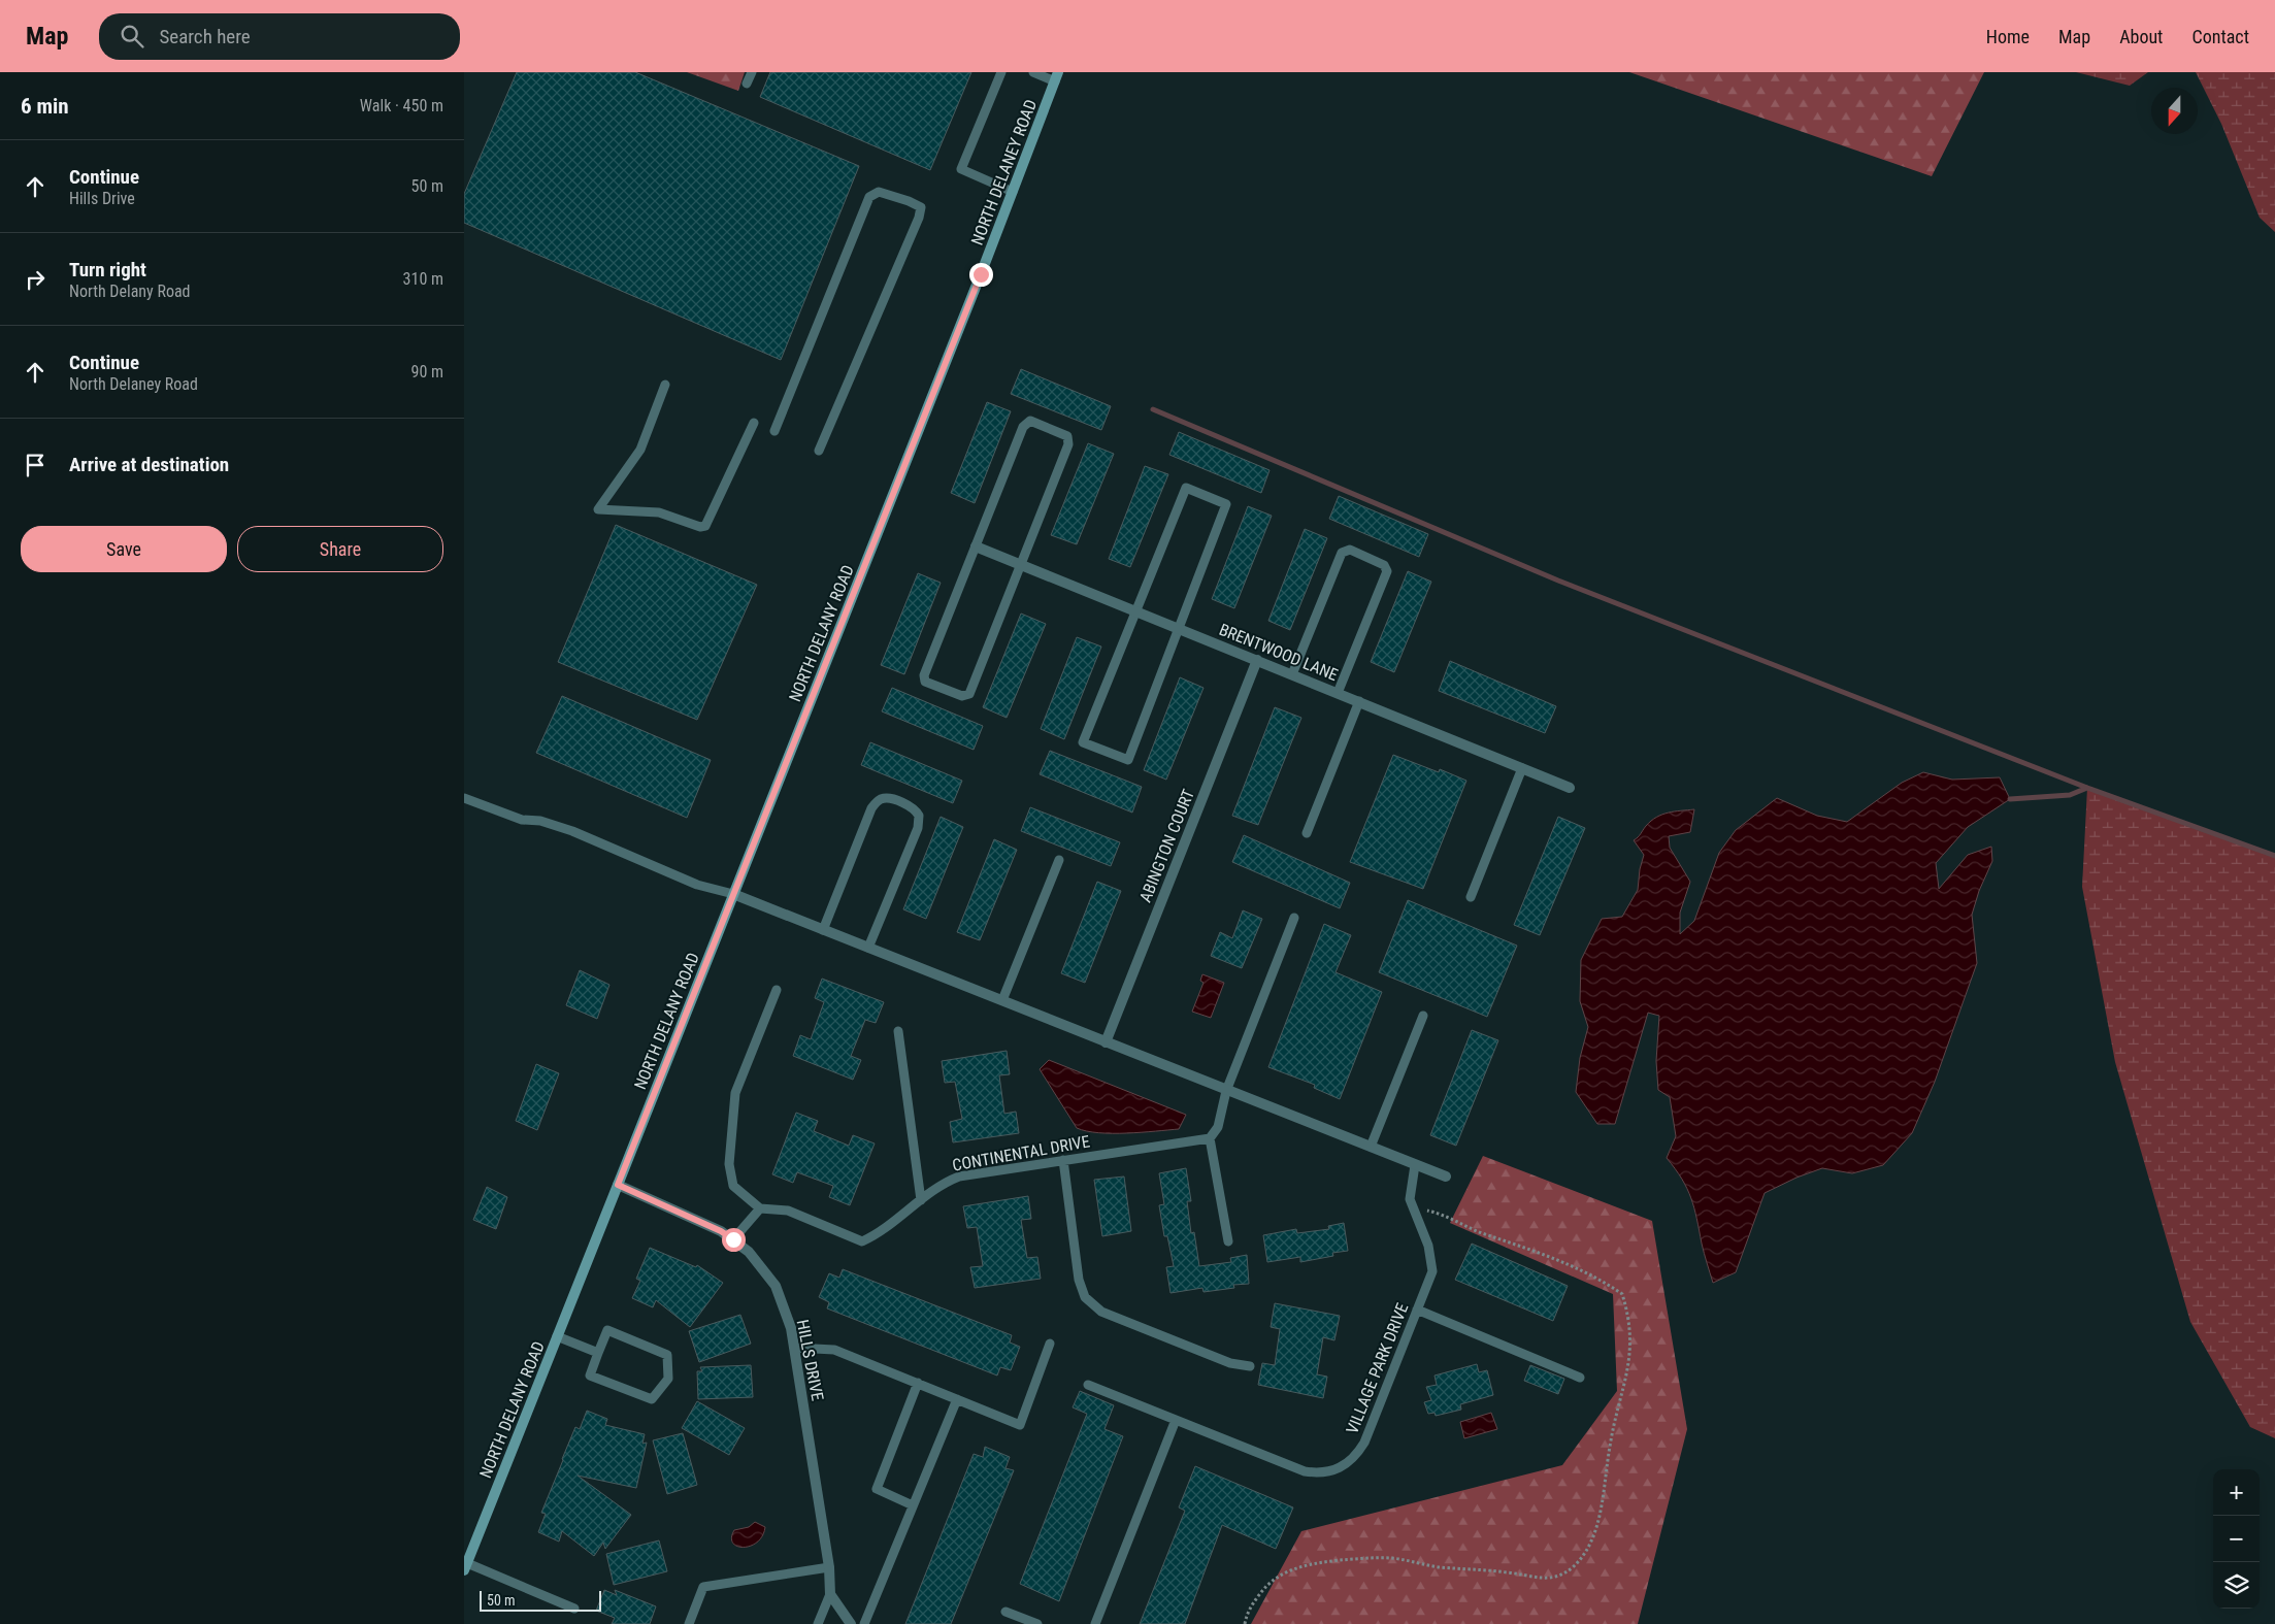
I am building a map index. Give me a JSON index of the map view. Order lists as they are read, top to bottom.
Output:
{
  "streets": {
    "street": [
      "NORTH DELANEY ROAD",
      "NORTH DELANY ROAD",
      "BRENTWOOD LANE",
      "ABINGTON COURT",
      "HILLS DRIVE"
    ],
    "lane": ["CONTINENTAL DRIVE", "VILLAGE PARK DRIVE"]
  },
  "crossings": [
    ["NORTH DELANEY ROAD", "NORTH DELANY ROAD"],
    ["NORTH DELANY ROAD", "HILLS DRIVE"],
    ["BRENTWOOD LANE", "ABINGTON COURT"]
  ],
  "scale_bar": "50 m",
  "north": "bottom",
  "page": {
    "header": "Map",
    "search": "Search here",
    "nav": [
      "Home",
      "Map",
      "About",
      "Contact"
    ],
    "heading": ["6 min", "Walk · 450 m"],
    "list": [
      ["Continue", "Hills Drive", "50 m"],
      ["Turn right", "North Delany Road", "310 m"],
      ["Continue", "North Delaney Road", "90 m"],
      "Arrive at destination"
    ],
    "buttons": ["Save", "Share"],
    "map_buttons": ["+", "−"],
    "scale": "50 m"
  }
}
